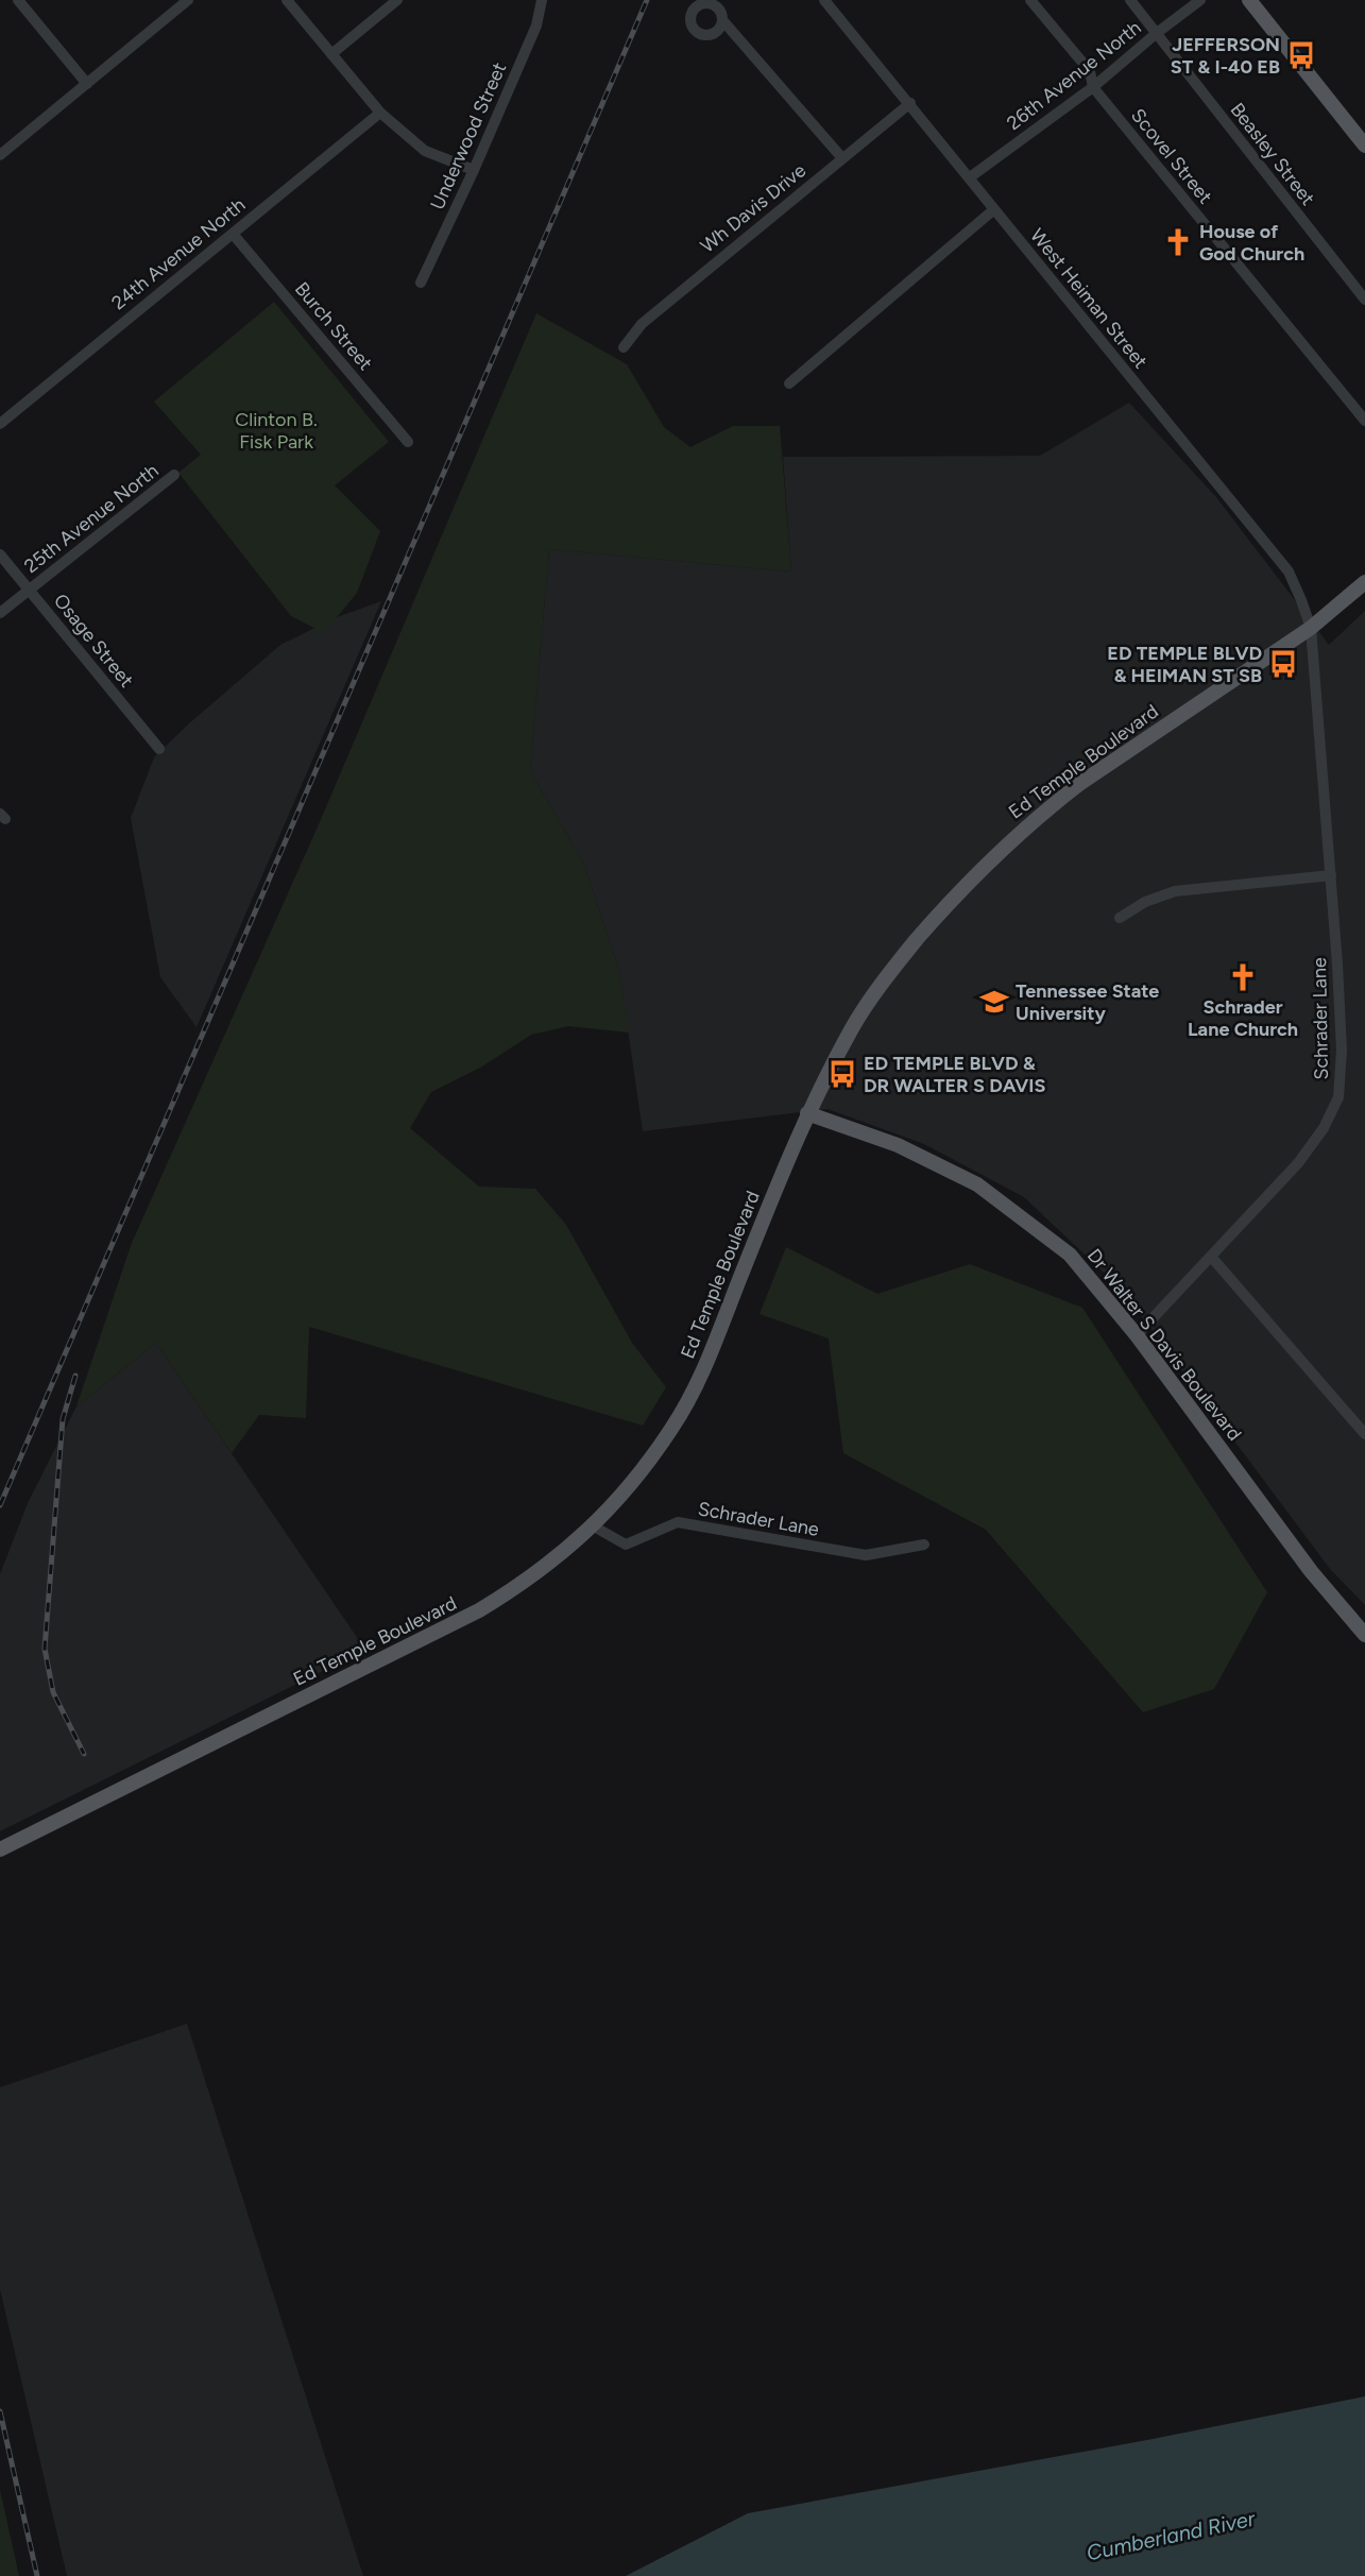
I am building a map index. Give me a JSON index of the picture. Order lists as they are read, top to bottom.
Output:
{
  "streets": {
    "main road": ["Ed Temple Boulevard", "Dr Walter S Davis Boulevard"],
    "street": [
      "26th Avenue North",
      "Underwood Street",
      "Beasley Street",
      "Scovel Street",
      "Wh Davis Drive",
      "24th Avenue North",
      "West Heiman Street",
      "Burch Street",
      "25th Avenue North",
      "Osage Street",
      "Schrader Lane"
    ]
  },
  "crossings": [
    ["26th Avenue North", "Beasley Street"],
    ["26th Avenue North", "Scovel Street"],
    ["26th Avenue North", "West Heiman Street"],
    ["Wh Davis Drive", "West Heiman Street"],
    ["24th Avenue North", "Burch Street"],
    ["West Heiman Street", "Ed Temple Boulevard"],
    ["West Heiman Street", "Schrader Lane"],
    ["25th Avenue North", "Osage Street"],
    ["Ed Temple Boulevard", "Schrader Lane"],
    ["Ed Temple Boulevard", "Dr Walter S Davis Boulevard"],
    ["Schrader Lane", "Dr Walter S Davis Boulevard"]
  ],
  "water": ["Cumberland River"],
  "parks": ["Clinton B. Fisk Park"],
  "places": {
    "bus stop": ["JEFFERSON ST & I-40 EB", "ED TEMPLE BLVD & HEIMAN ST SB", "ED TEMPLE BLVD & DR WALTER S DAVIS"],
    "church": ["House of God Church", "Schrader Lane Church"],
    "school or university": ["Tennessee State University"]
  }
}
